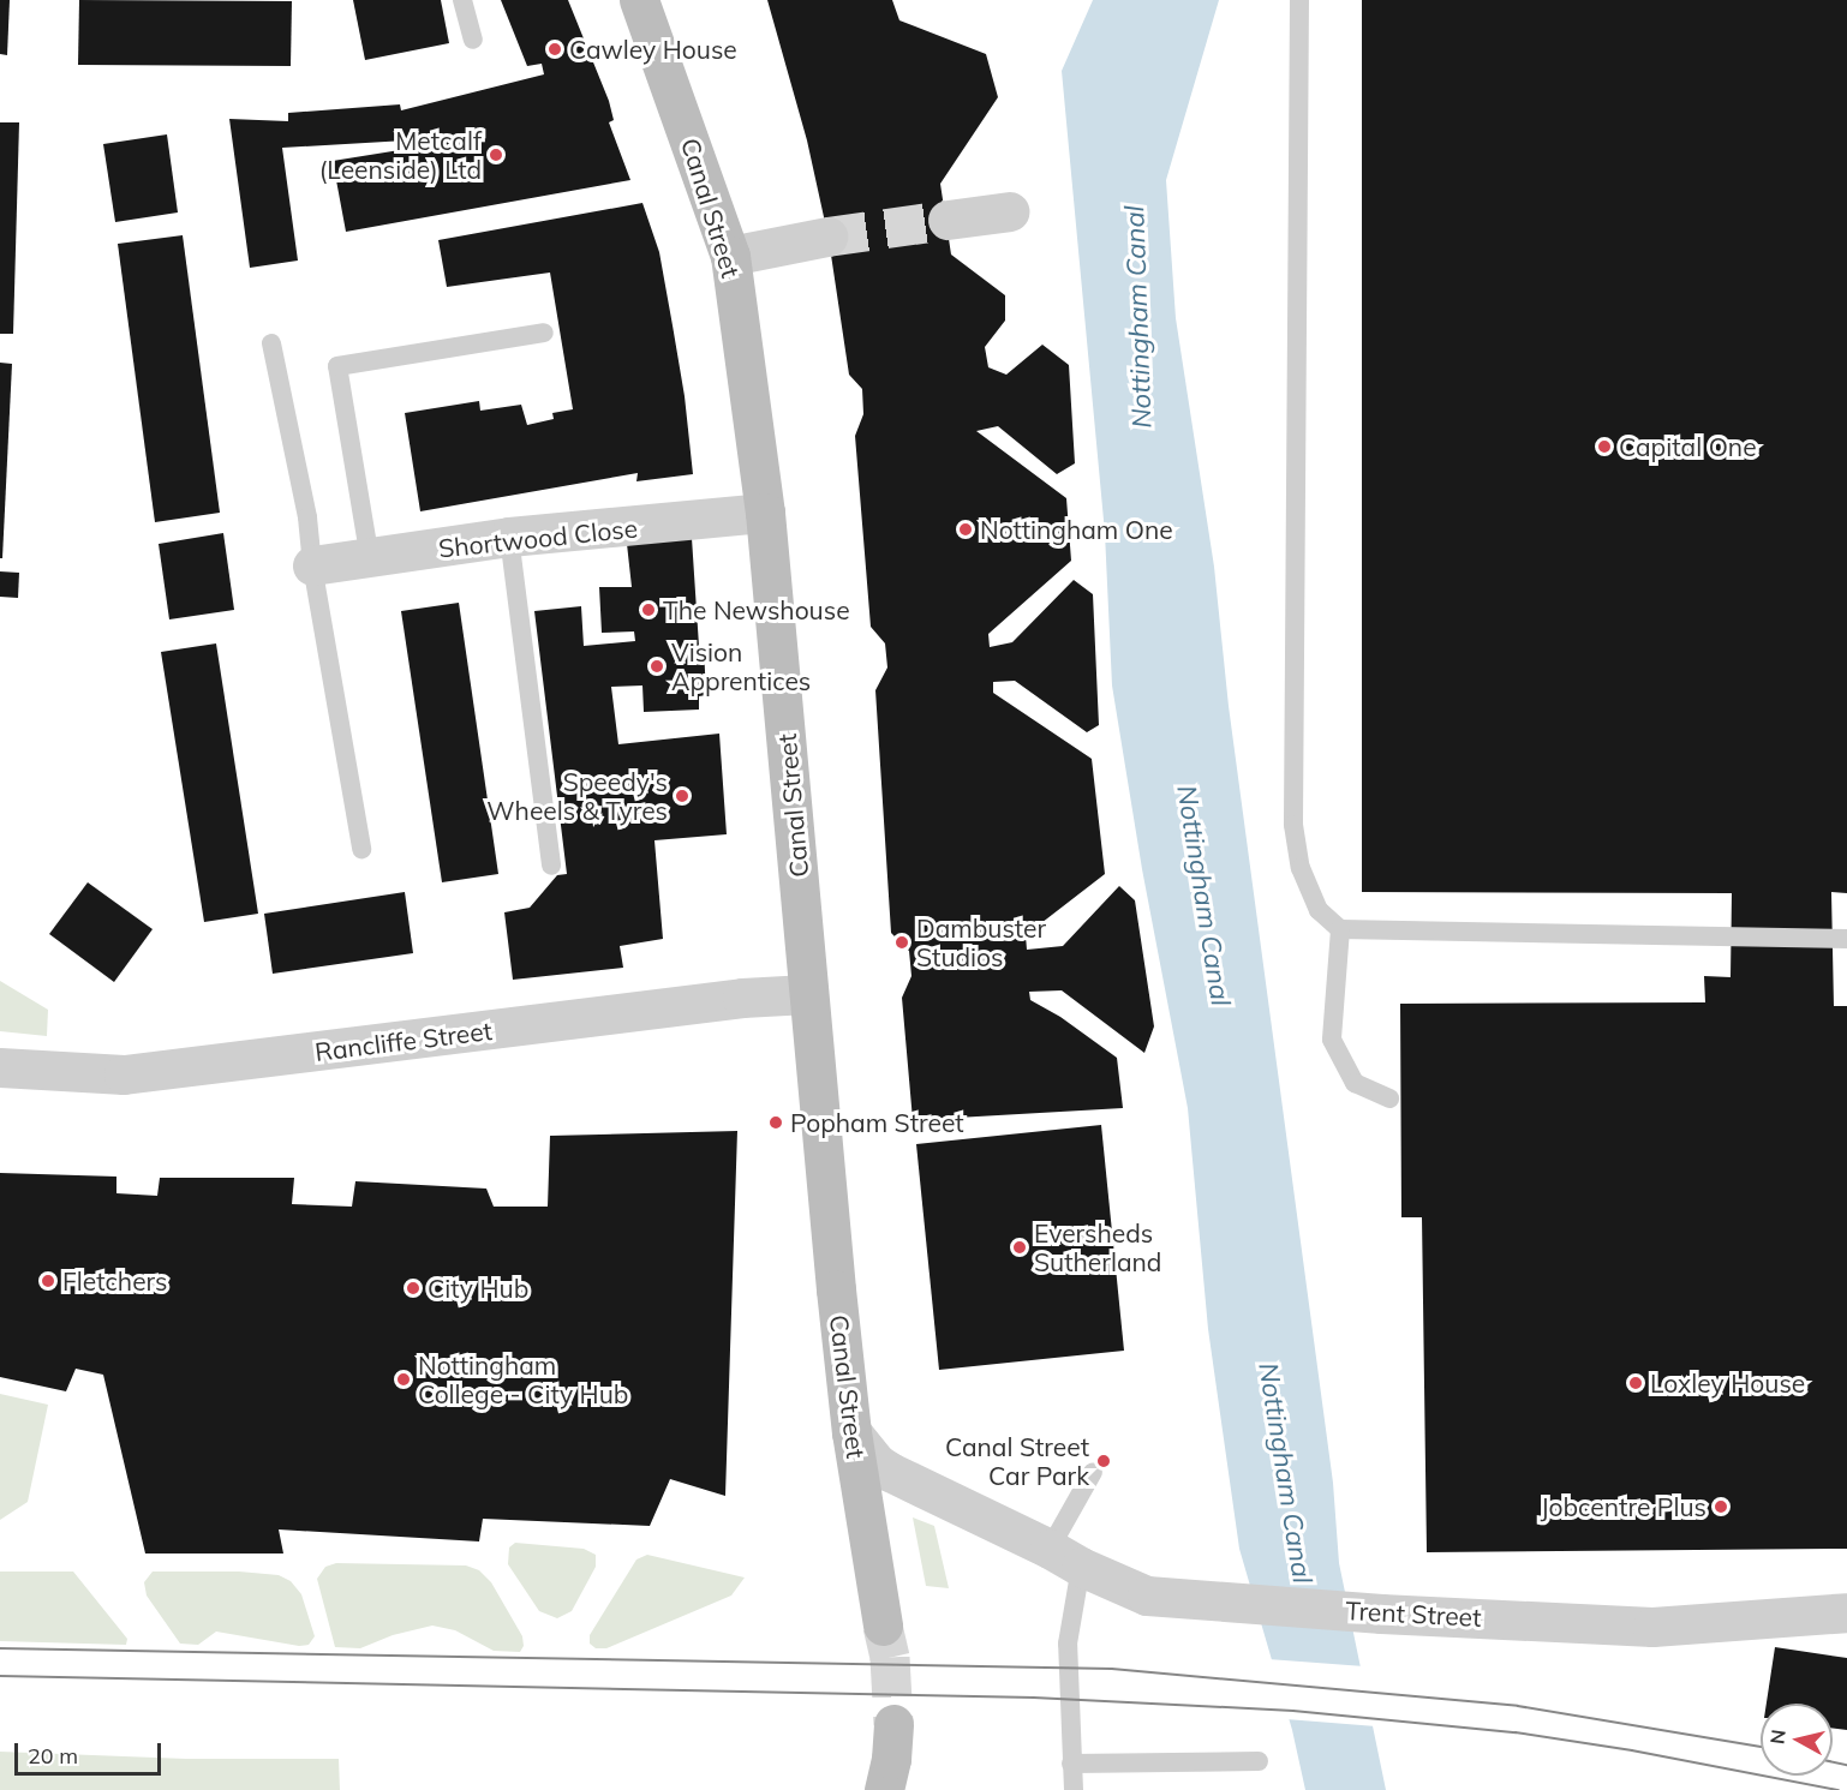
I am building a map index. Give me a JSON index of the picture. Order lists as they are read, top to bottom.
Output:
{
  "streets": {
    "street": [
      "Canal Street",
      "Shortwood Close",
      "Rancliffe Street",
      "Trent Street"
    ]
  },
  "crossings": [
    ["Canal Street", "Shortwood Close"],
    ["Canal Street", "Rancliffe Street"],
    ["Canal Street", "Trent Street"]
  ],
  "water": ["Nottingham Canal"],
  "places": [
    "Cawley House",
    "Metcalf (Leenside) Ltd",
    "Capital One",
    "Nottingham One",
    "The Newshouse",
    "Vision Apprentices",
    "Speedy's Wheels & Tyres",
    "Dambuster Studios",
    "Popham Street",
    "Eversheds Sutherland",
    "Fletchers",
    "City Hub",
    "Nottingham College - City Hub",
    "Loxley House",
    "Canal Street Car Park",
    "Jobcentre Plus"
  ],
  "scale_bar": "20 m",
  "north": "left"
}
